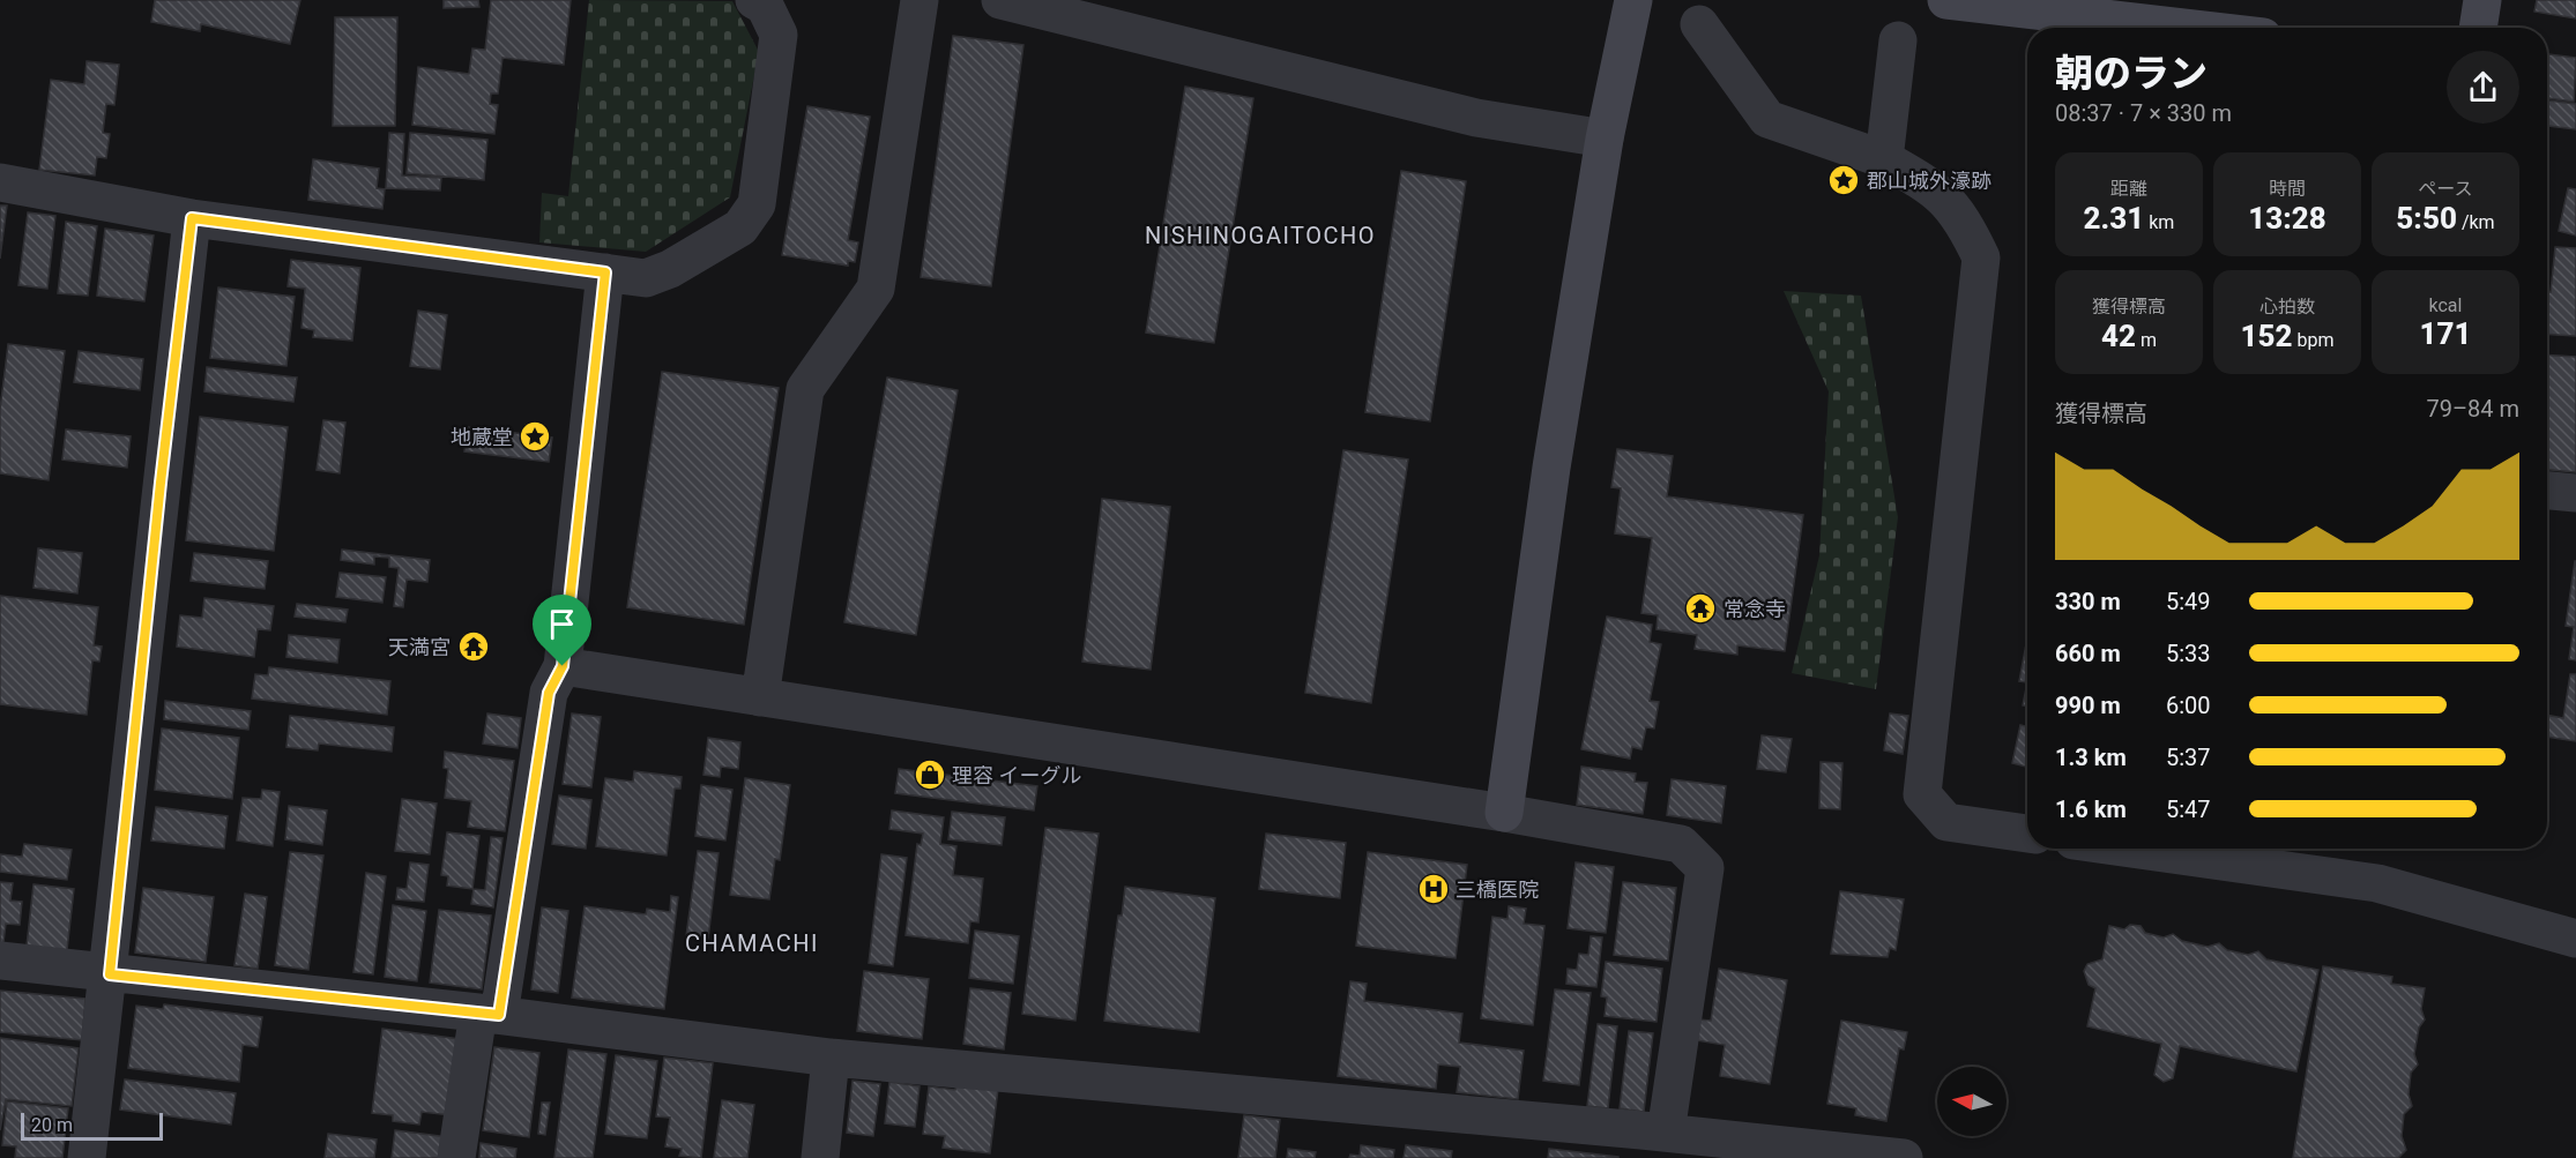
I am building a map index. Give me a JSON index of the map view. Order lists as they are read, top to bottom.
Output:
{
  "districts": ["NISHINOGAITOCHO", "CHAMACHI"],
  "places": {
    "place": ["郡山城外濠跡", "地蔵堂"],
    "temple": ["常念寺", "天満宮"],
    "shop": ["理容 イーグル"],
    "hospital": ["三橋医院"]
  },
  "scale_bar": "20 m",
  "north": "left",
  "page": {
    "heading": ["朝のラン", "08:37 · 7 × 330 m"],
    "stats": [
      ["距離", "2.31 km"],
      ["時間", "13:28"],
      ["ペース", "5:50 /km"],
      ["獲得標高", "42 m"],
      ["心拍数", "152 bpm"],
      ["kcal", "171"]
    ],
    "chart": ["獲得標高", "79–84 m"],
    "list": [
      {
        "name": "330 m",
        "note": "5:49"
      },
      {
        "name": "660 m",
        "note": "5:33"
      },
      {
        "name": "990 m",
        "note": "6:00"
      },
      {
        "name": "1.3 km",
        "note": "5:37"
      },
      {
        "name": "1.6 km",
        "note": "5:47"
      }
    ],
    "scale": "20 m"
  }
}
